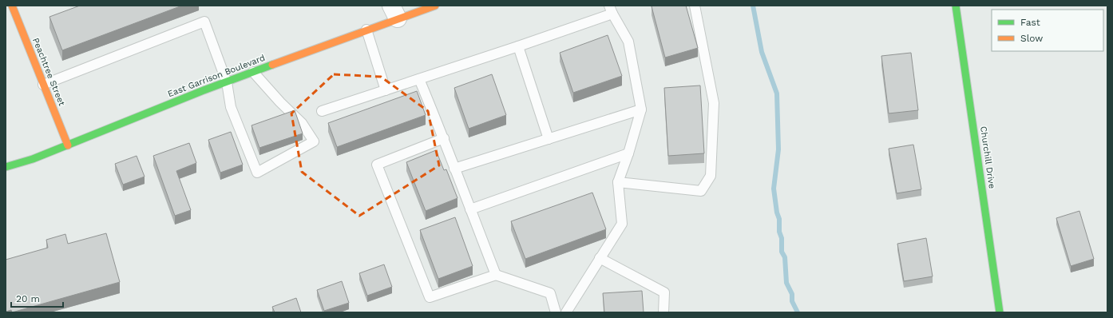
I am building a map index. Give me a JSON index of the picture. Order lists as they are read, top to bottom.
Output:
{
  "streets": {
    "main road": ["Peachtree Street", "East Garrison Boulevard", "Churchill Drive"]
  },
  "crossings": [
    ["Peachtree Street", "East Garrison Boulevard"]
  ],
  "legend": ["Fast", "Slow"],
  "scale_bar": "20 m"
}
